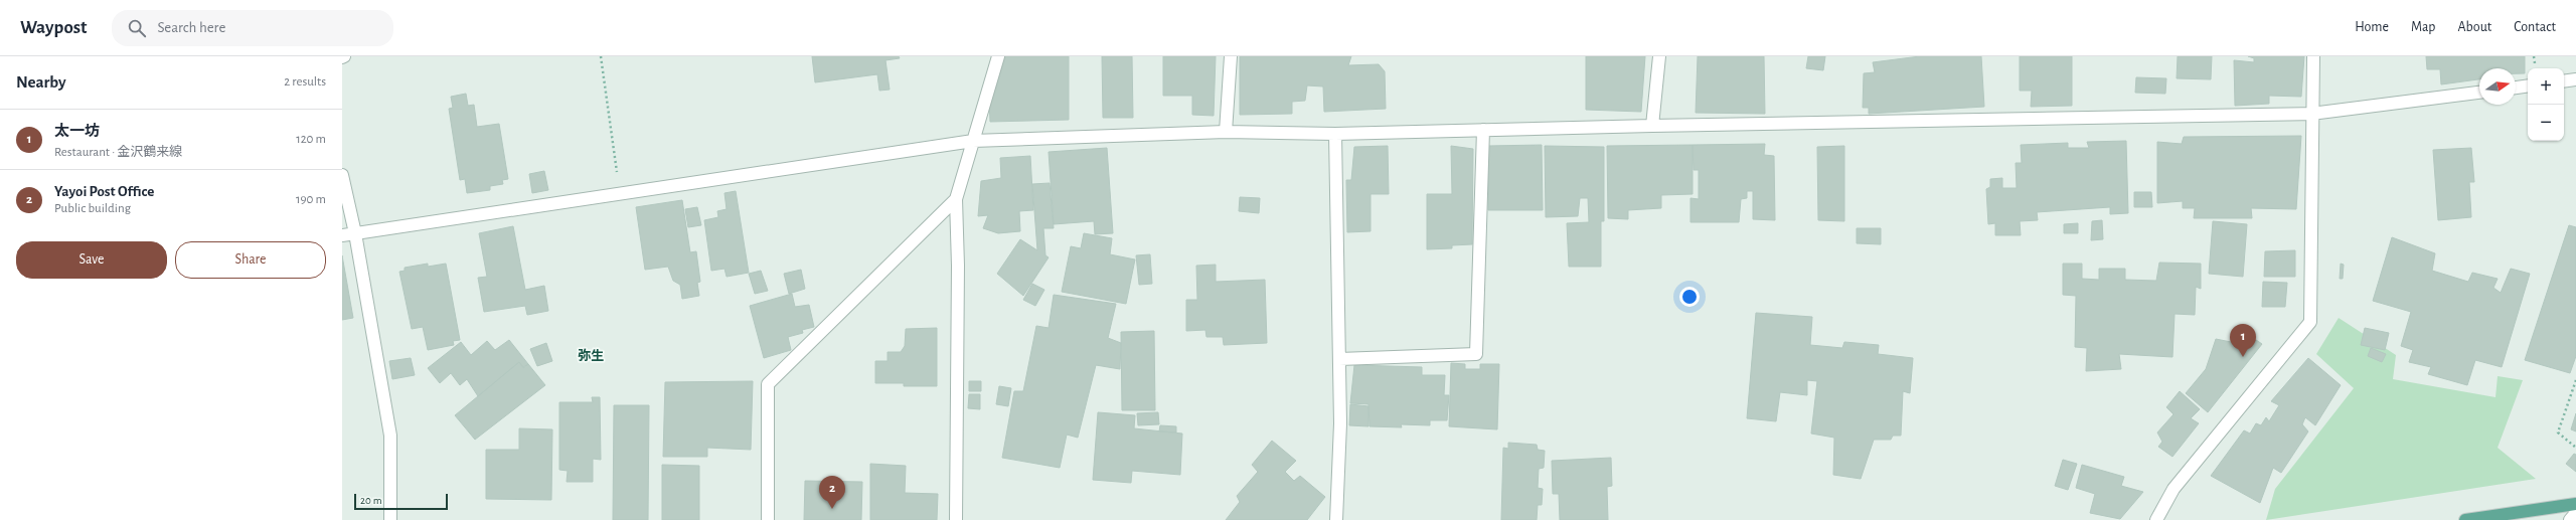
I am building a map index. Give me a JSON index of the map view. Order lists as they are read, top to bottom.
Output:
{
  "districts": ["弥生"],
  "scale_bar": "20 m",
  "north": "right",
  "page": {
    "header": "Waypost",
    "search": "Search here",
    "nav": [
      "Home",
      "Map",
      "About",
      "Contact"
    ],
    "heading": ["Nearby", "2 results"],
    "map_buttons": ["+", "−"],
    "list": [
      {
        "mark": "1",
        "name": "太一坊",
        "note": "Restaurant · 金沢鶴来線",
        "value": "120 m"
      },
      {
        "mark": "2",
        "name": "Yayoi Post Office",
        "note": "Public building",
        "value": "190 m"
      }
    ],
    "buttons": ["Save", "Share"],
    "pins": ["1", "2"],
    "scale": "20 m"
  }
}
